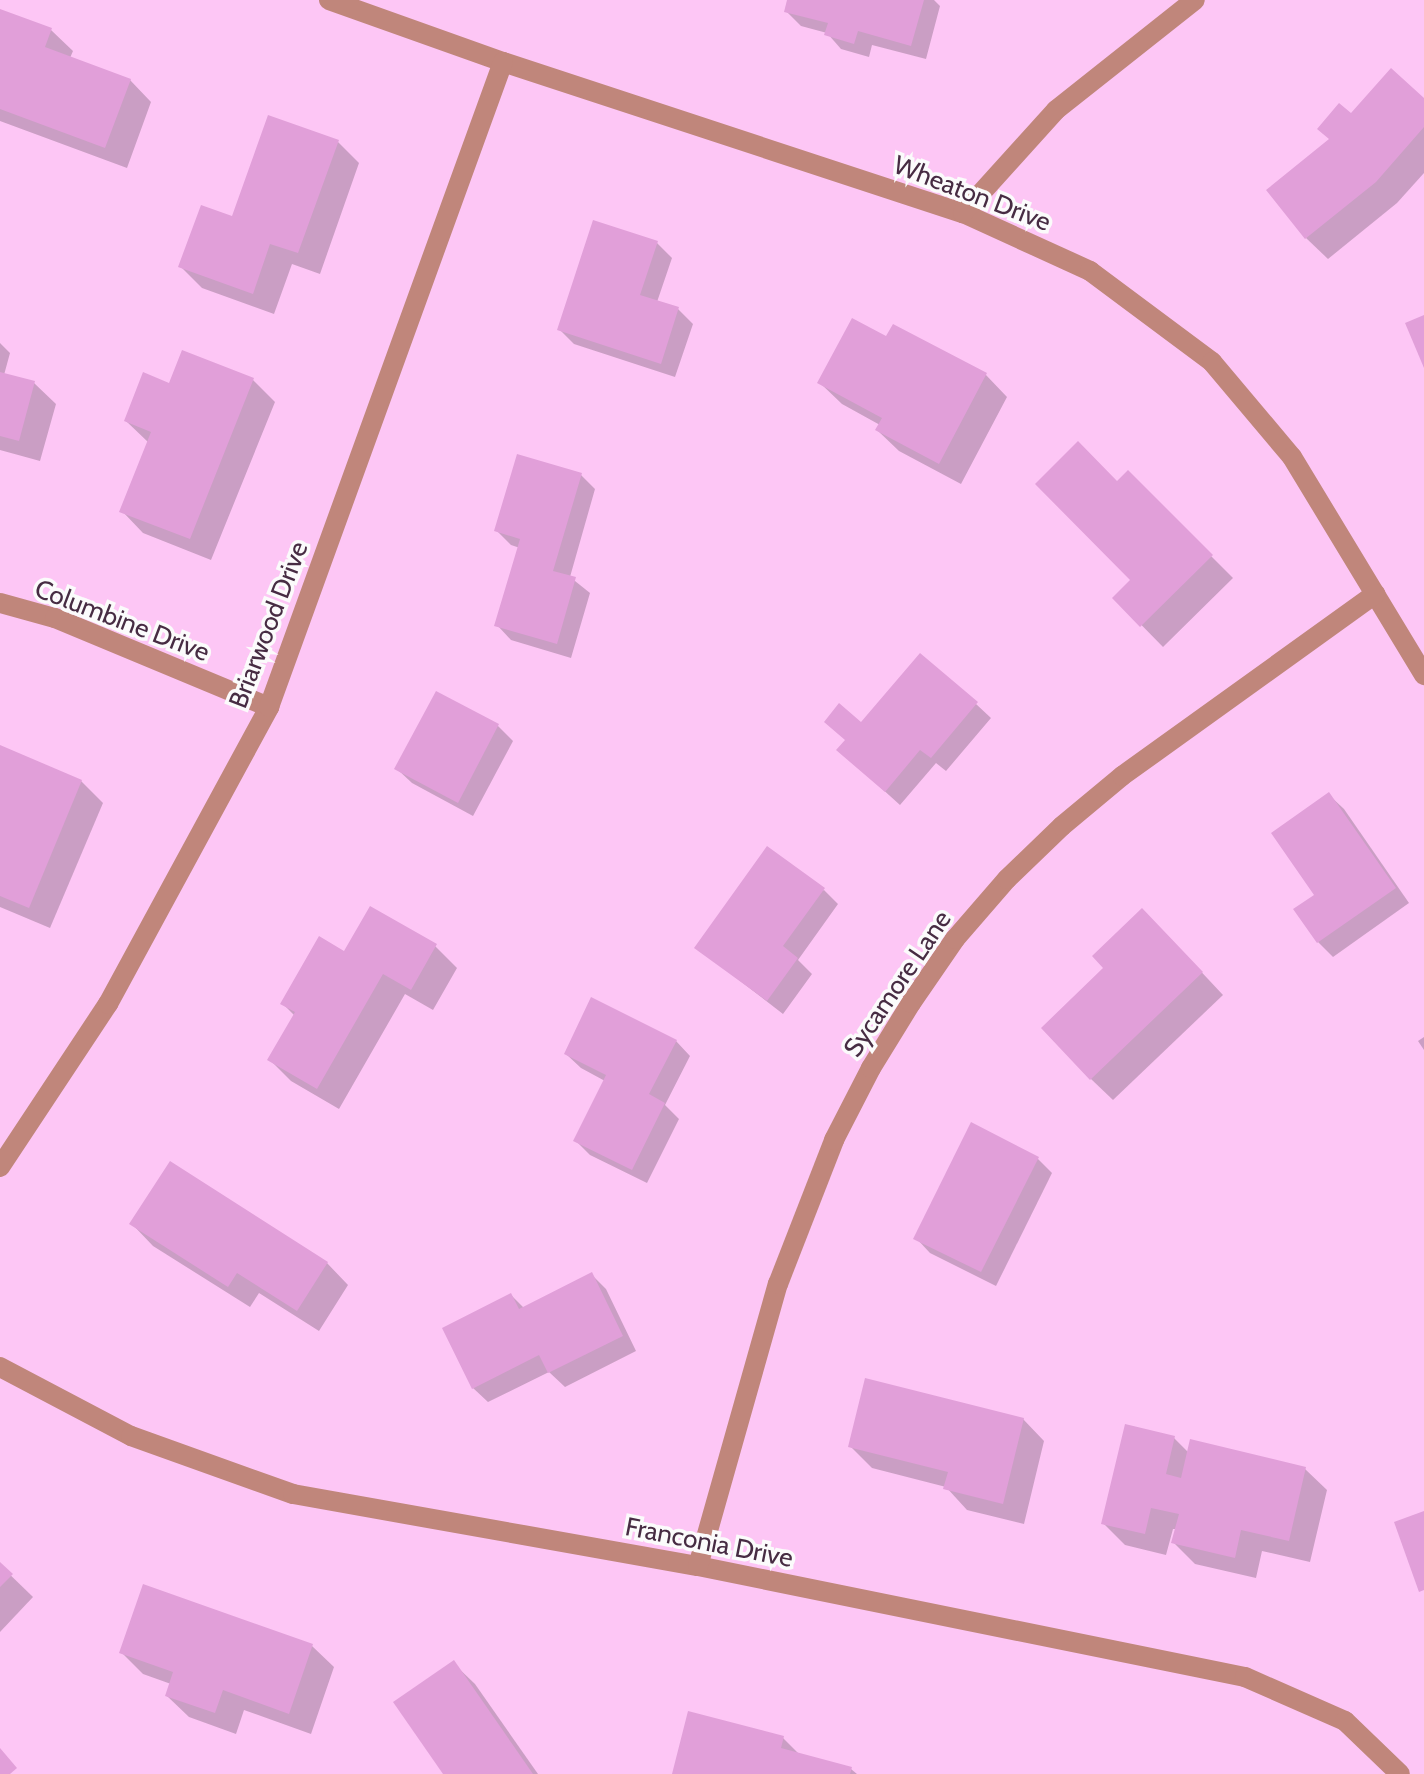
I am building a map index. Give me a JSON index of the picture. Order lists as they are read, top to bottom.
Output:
{
  "streets": {
    "street": [
      "Wheaton Drive",
      "Columbine Drive",
      "Briarwood Drive",
      "Sycamore Lane",
      "Franconia Drive"
    ]
  },
  "crossings": [
    ["Wheaton Drive", "Briarwood Drive"],
    ["Wheaton Drive", "Sycamore Lane"],
    ["Columbine Drive", "Briarwood Drive"],
    ["Sycamore Lane", "Franconia Drive"]
  ]
}
